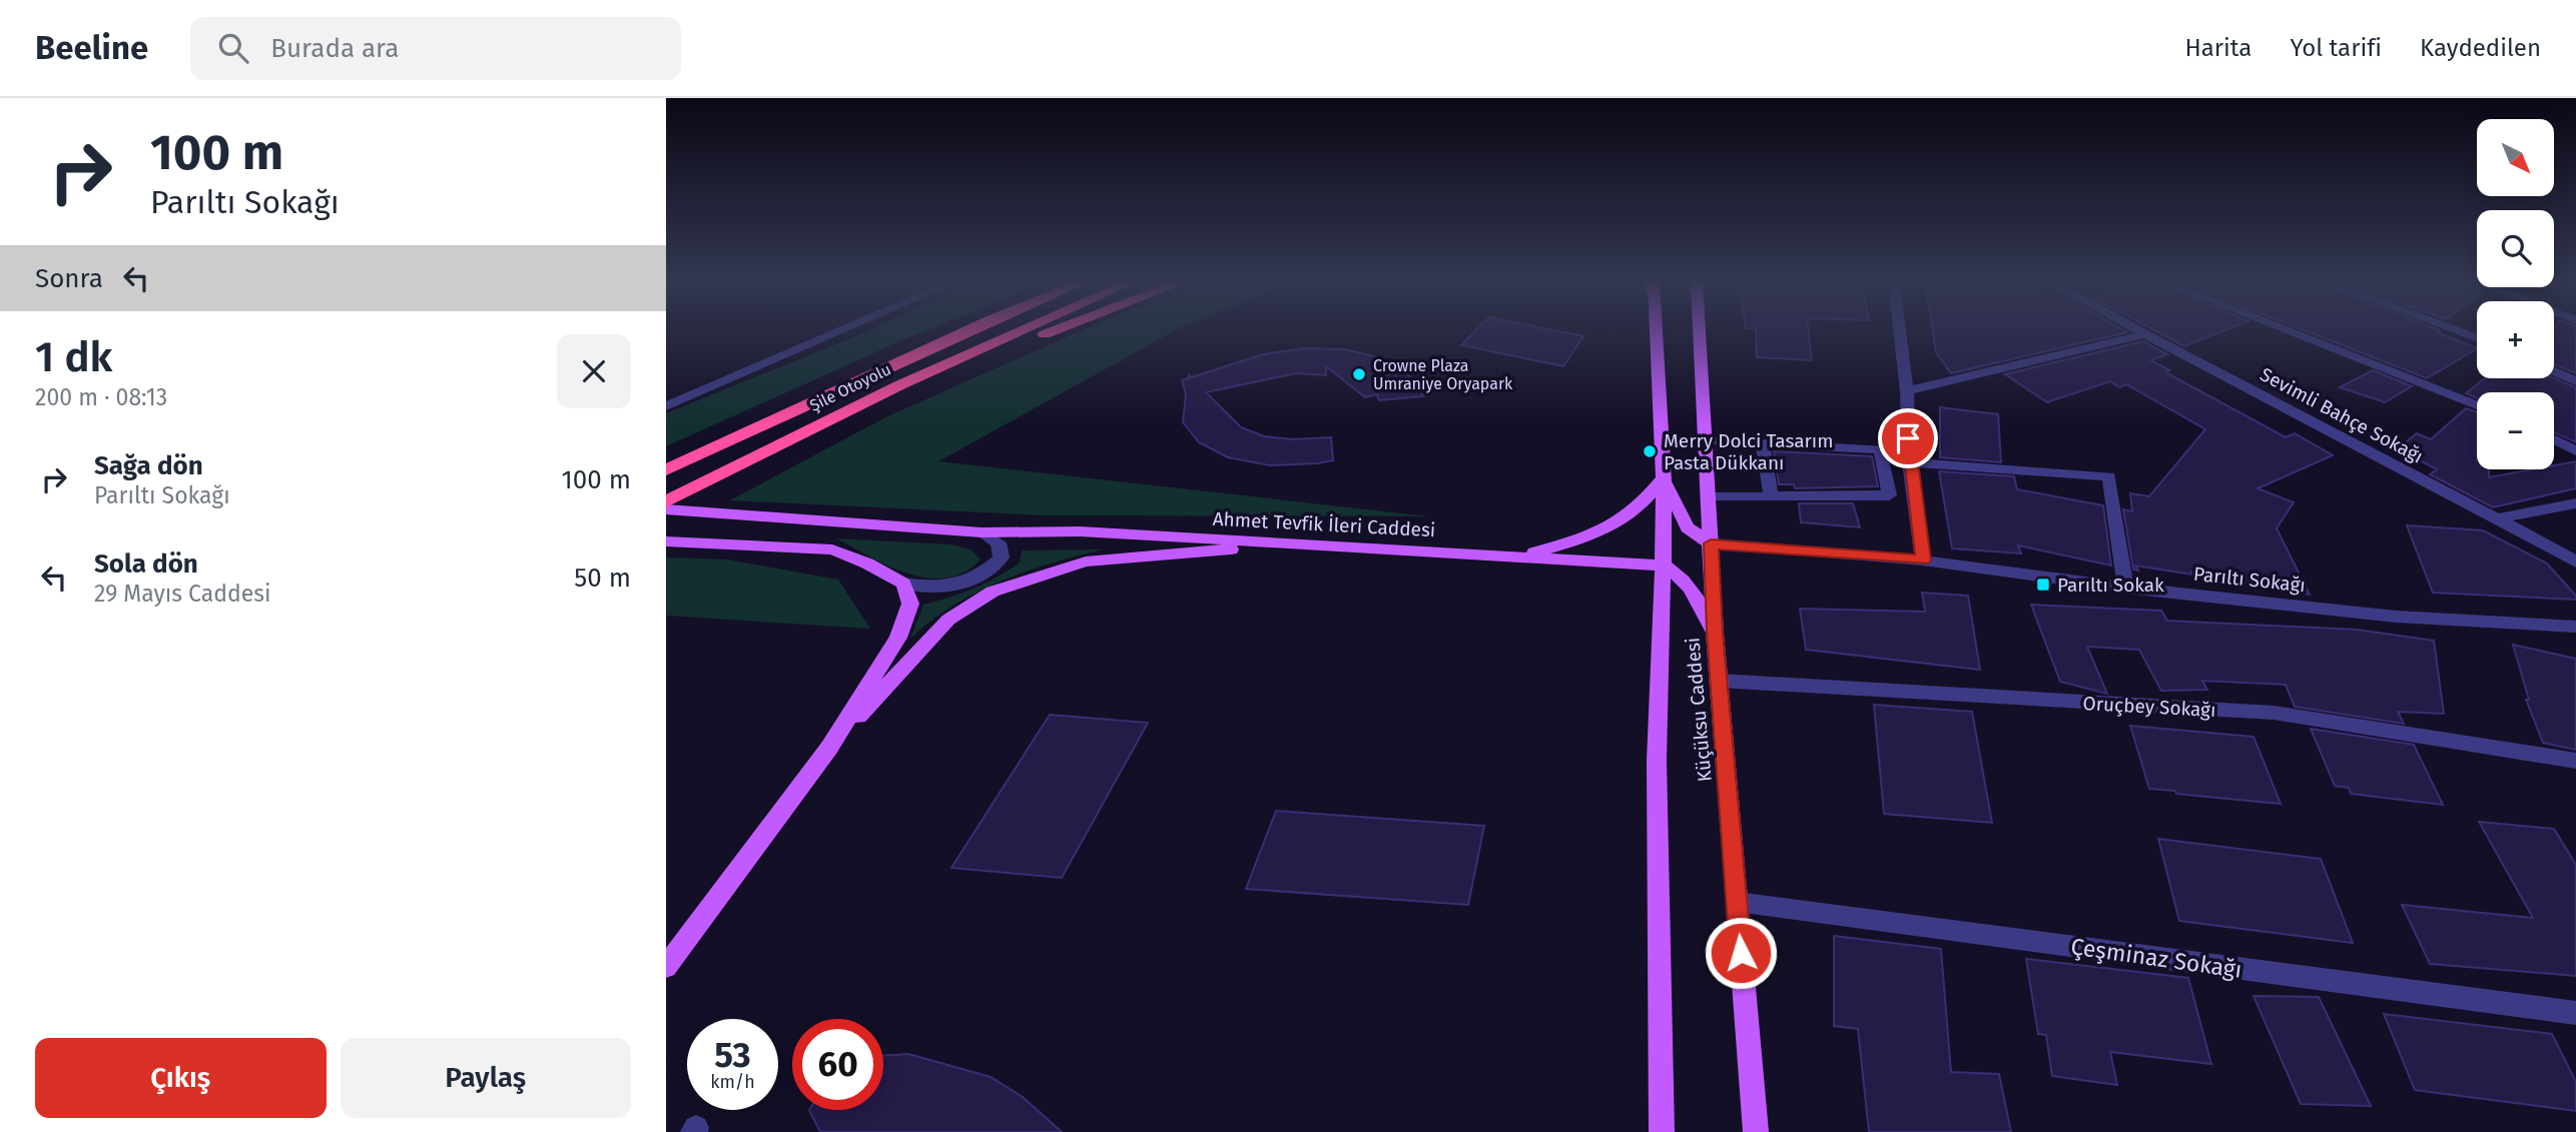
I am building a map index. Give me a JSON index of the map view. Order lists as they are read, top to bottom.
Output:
{
  "streets": {
    "highway": ["Şile Otoyolu"],
    "main road": ["Ahmet Tevfik İleri Caddesi", "Küçüksu Caddesi"],
    "street": [
      "Sevimli Bahçe Sokağı",
      "Parıltı Sokağı",
      "Oruçbey Sokağı",
      "Çeşminaz Sokağı"
    ]
  },
  "crossings": [
    ["Ahmet Tevfik İleri Caddesi", "Küçüksu Caddesi"],
    ["Parıltı Sokağı", "Küçüksu Caddesi"],
    ["Oruçbey Sokağı", "Küçüksu Caddesi"],
    ["Küçüksu Caddesi", "Çeşminaz Sokağı"]
  ],
  "places": {
    "other": ["Crowne Plaza Umraniye Oryapark", "Merry Dolci Tasarım Pasta Dükkanı"],
    "transit": ["Parıltı Sokak"]
  },
  "north": "bottom right",
  "page": {
    "header": "Beeline",
    "search": "Burada ara",
    "nav": ["Harita", "Yol tarifi", "Kaydedilen"],
    "turn": ["100 m", "Parıltı Sokağı"],
    "map_buttons": ["+", "−"],
    "then": "Sonra",
    "heading": ["1 dk", "200 m · 08:13"],
    "list": [
      {
        "name": "Sağa dön",
        "note": "Parıltı Sokağı",
        "value": "100 m"
      },
      {
        "name": "Sola dön",
        "note": "29 Mayıs Caddesi",
        "value": "50 m"
      }
    ],
    "speed": "53 km/h",
    "limit": "60",
    "buttons": ["Çıkış", "Paylaş"]
  }
}
